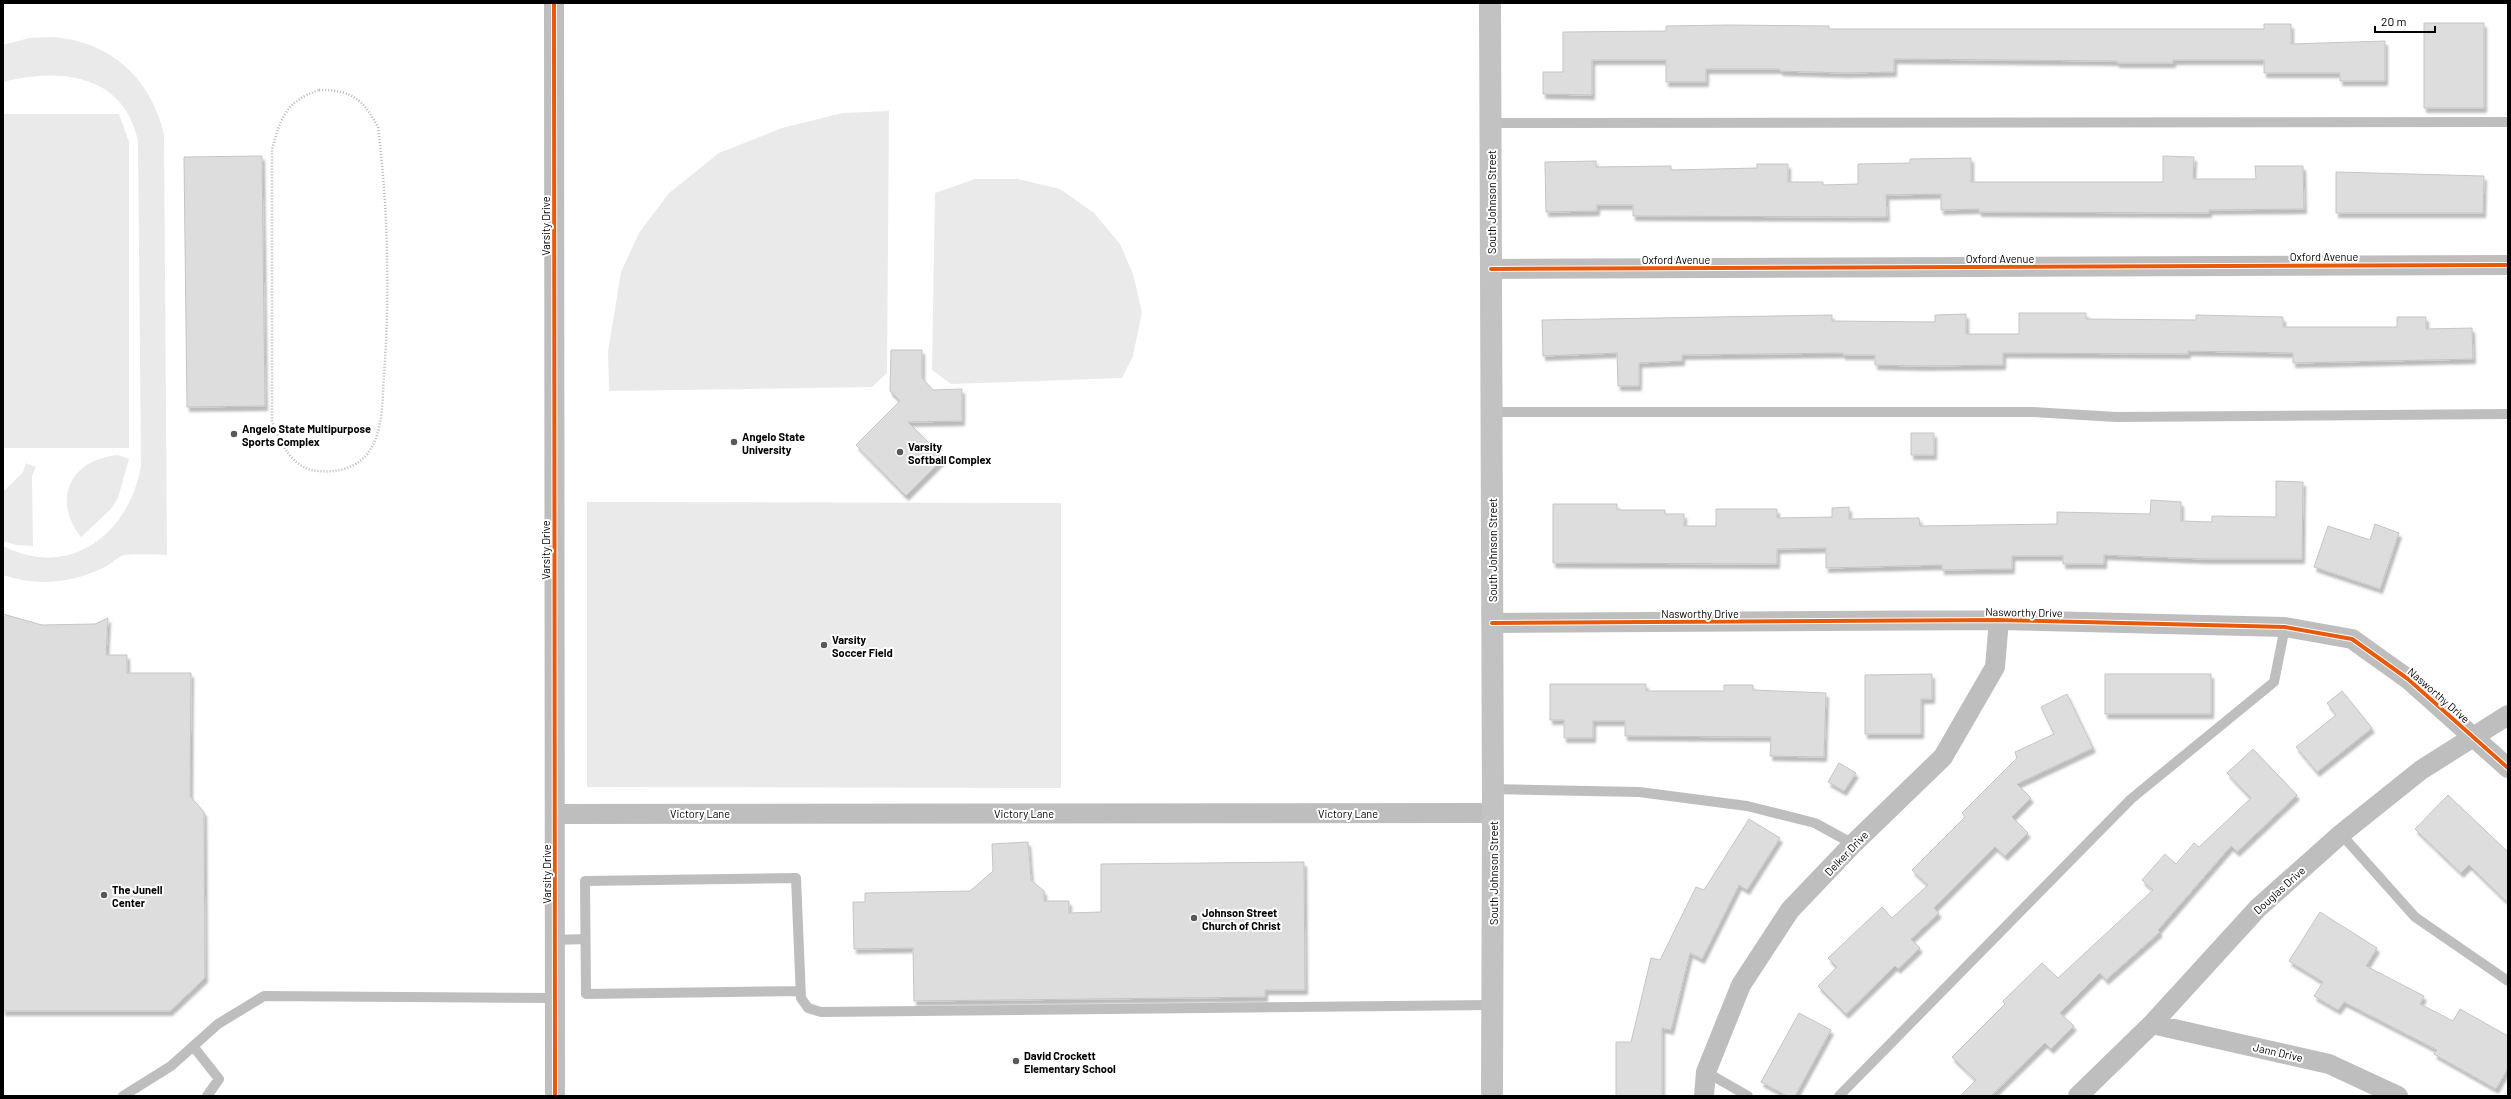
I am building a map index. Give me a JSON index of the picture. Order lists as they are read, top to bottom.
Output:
{
  "streets": {
    "main road": ["South Johnson Street"],
    "street": [
      "Varsity Drive",
      "Oxford Avenue",
      "Nasworthy Drive",
      "Victory Lane",
      "Delker Drive",
      "Douglas Drive",
      "Jann Drive"
    ]
  },
  "crossings": [
    ["South Johnson Street", "Oxford Avenue"],
    ["South Johnson Street", "Nasworthy Drive"],
    ["South Johnson Street", "Victory Lane"],
    ["Varsity Drive", "Victory Lane"],
    ["Nasworthy Drive", "Delker Drive"],
    ["Nasworthy Drive", "Douglas Drive"],
    ["Douglas Drive", "Jann Drive"]
  ],
  "places": [
    "Angelo State Multipurpose Sports Complex",
    "Angelo State University",
    "Varsity Softball Complex",
    "Varsity Soccer Field",
    "The Junell Center",
    "Johnson Street Church of Christ",
    "David Crockett Elementary School"
  ],
  "scale_bar": "20 m"
}
